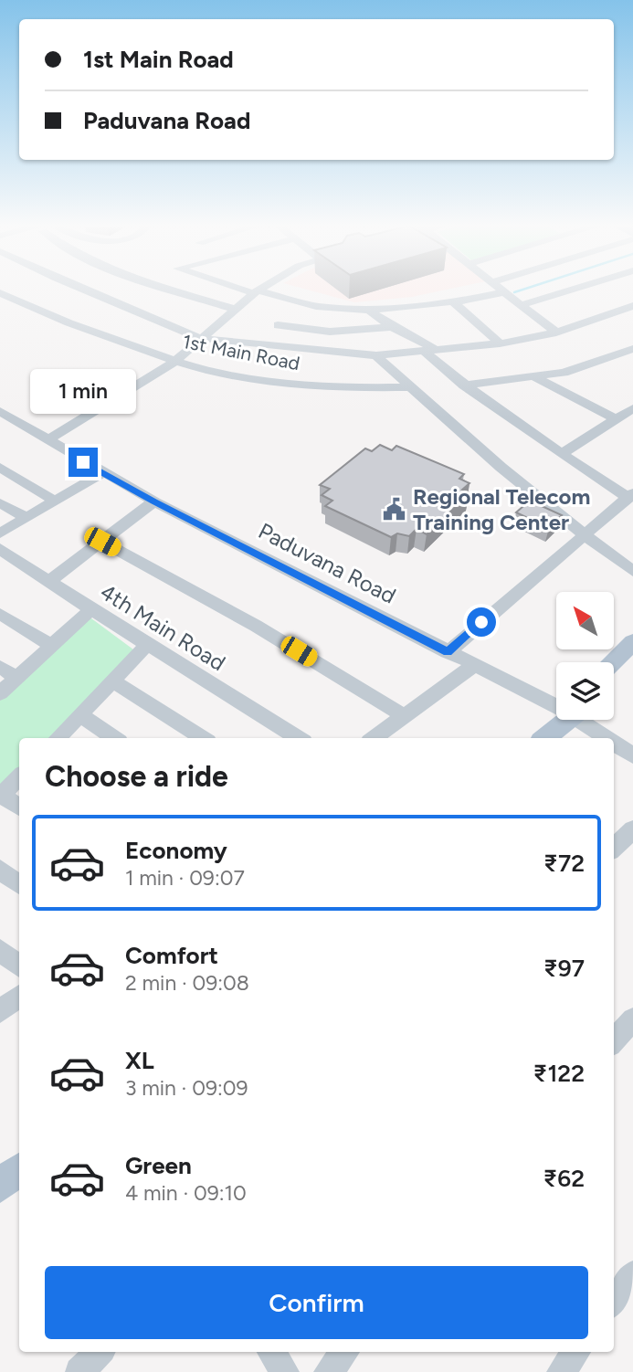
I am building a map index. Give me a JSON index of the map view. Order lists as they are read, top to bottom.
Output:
{
  "streets": {
    "street": ["1st Main Road", "Paduvana Road", "4th Main Road"]
  },
  "places": {
    "public building": ["Regional Telecom Training Center"]
  },
  "north": "top left",
  "page": {
    "banner": ["1st Main Road", "Paduvana Road"],
    "bubble": "1 min",
    "heading": "Choose a ride",
    "list": [
      {
        "name": "Economy",
        "note": "1 min · 09:07",
        "value": "₹72"
      },
      {
        "name": "Comfort",
        "note": "2 min · 09:08",
        "value": "₹97"
      },
      {
        "name": "XL",
        "note": "3 min · 09:09",
        "value": "₹122"
      },
      {
        "name": "Green",
        "note": "4 min · 09:10",
        "value": "₹62"
      }
    ],
    "buttons": "Confirm"
  }
}
